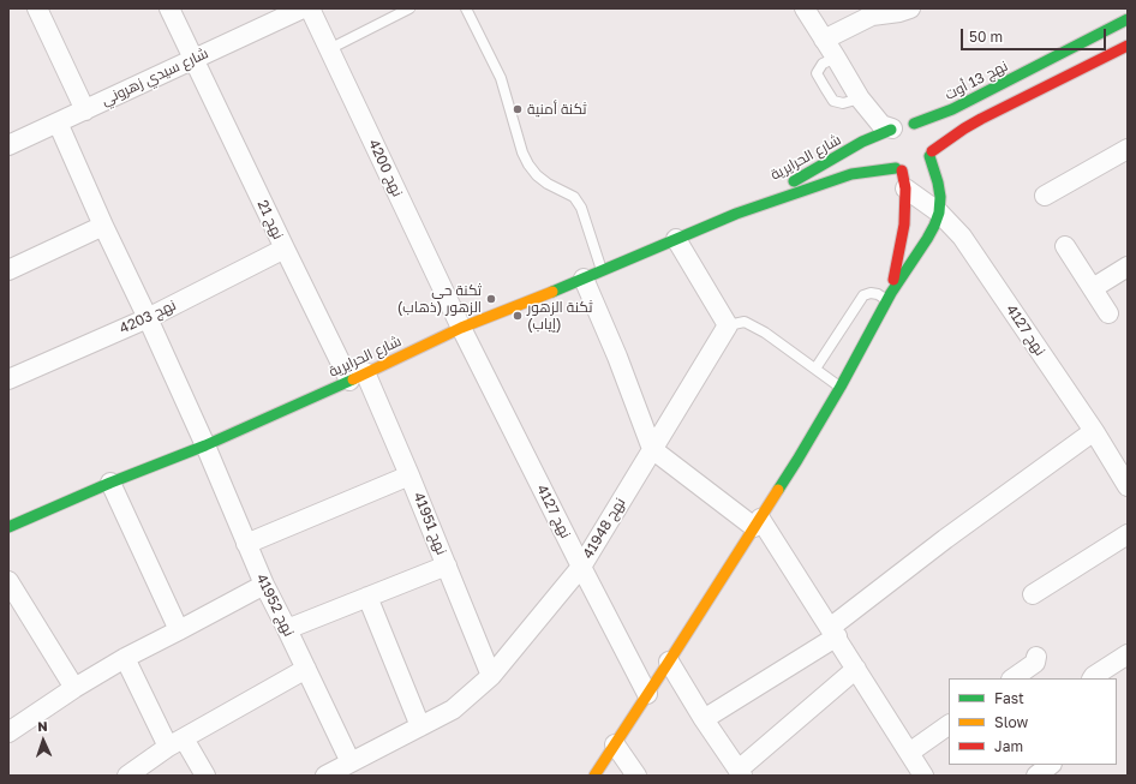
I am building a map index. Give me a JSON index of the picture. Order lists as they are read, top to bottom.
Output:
{
  "streets": {
    "main road": ["نهج 13 أوت", "شارع الحرايرية"],
    "street": [
      "شارع سيدي زهروني",
      "نهج 4200",
      "نهج 21",
      "نهج 4203",
      "نهج 4127",
      "نهج 41951",
      "نهج 41948",
      "نهج 41952"
    ]
  },
  "crossings": [
    ["شارع سيدي زهروني", "نهج 21"],
    ["شارع سيدي زهروني", "نهج 41952"],
    ["نهج 13 أوت", "شارع الحرايرية"],
    ["شارع الحرايرية", "نهج 4200"],
    ["شارع الحرايرية", "نهج 21"],
    ["شارع الحرايرية", "نهج 4127"],
    ["شارع الحرايرية", "نهج 41951"],
    ["شارع الحرايرية", "نهج 41952"],
    ["نهج 4200", "نهج 4127"],
    ["نهج 21", "نهج 4203"],
    ["نهج 21", "نهج 41951"],
    ["نهج 4203", "نهج 41952"],
    ["نهج 4127", "نهج 41948"],
    ["نهج 41951", "نهج 41948"],
    ["نهج 41948", "نهج 41952"]
  ],
  "places": ["ثكنة أمنية", "ثكنة حي الزهور (ذهاب)", "ثكنة الزهور (إياب)"],
  "legend": ["Fast", "Slow", "Jam"],
  "scale_bar": "50 m",
  "north": "top"
}
